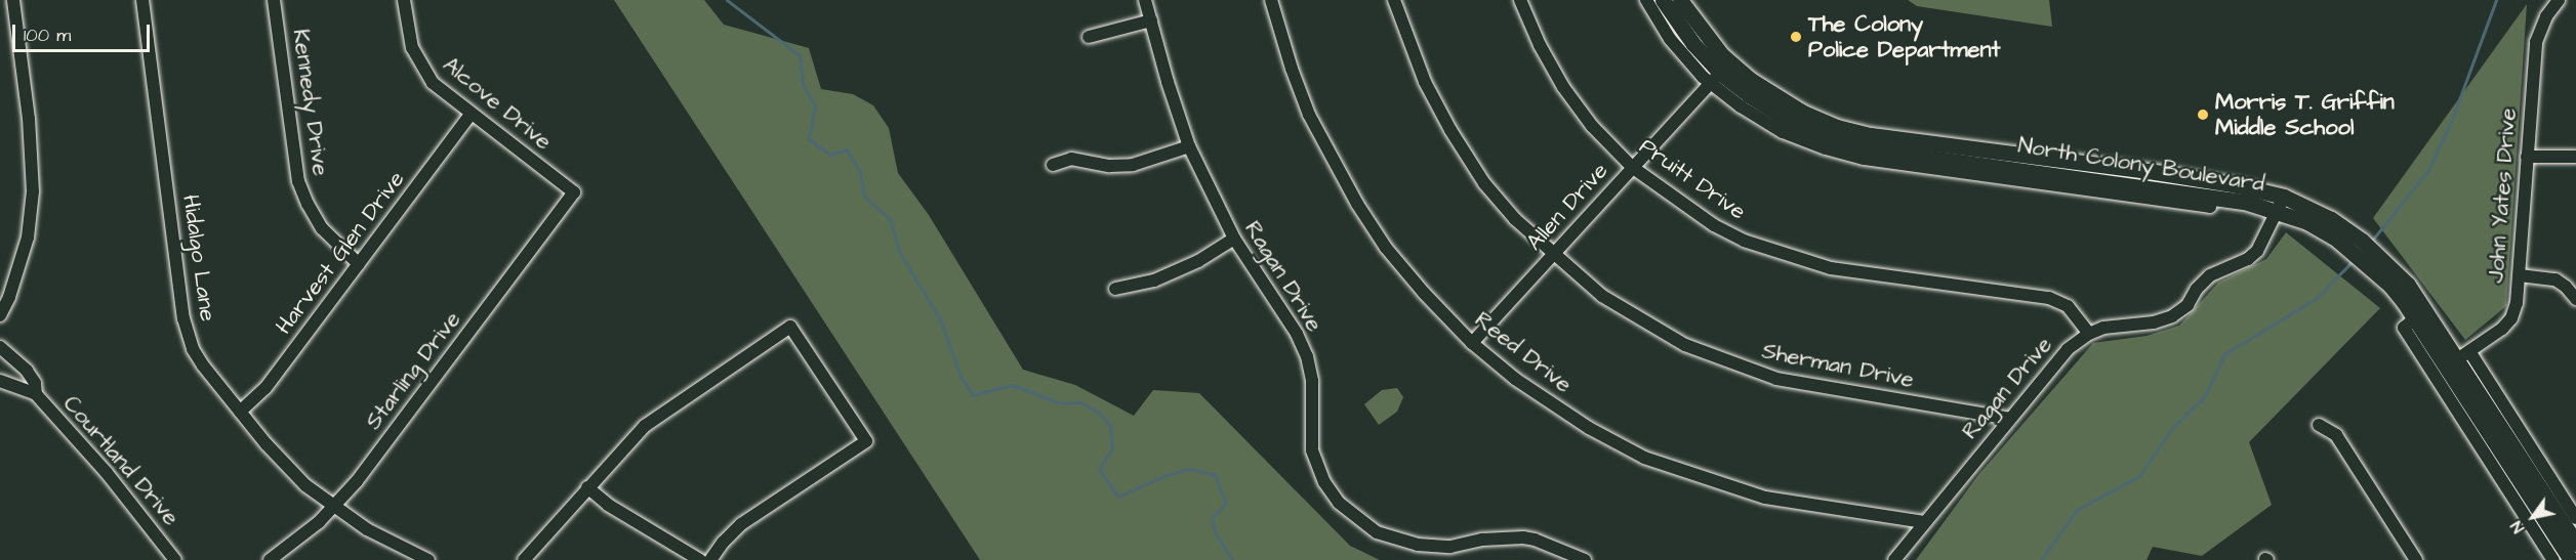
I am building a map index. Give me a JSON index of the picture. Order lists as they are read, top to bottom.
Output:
{
  "streets": {
    "main road": ["North Colony Boulevard"],
    "street": [
      "Kennedy Drive",
      "Alcove Drive",
      "Pruitt Drive",
      "John Yates Drive",
      "Allen Drive",
      "Harvest Glen Drive",
      "Hidalgo Lane",
      "Ragan Drive",
      "Reed Drive",
      "Sherman Drive",
      "Starling Drive",
      "Courtland Drive"
    ]
  },
  "crossings": [
    ["Kennedy Drive", "Harvest Glen Drive"],
    ["Alcove Drive", "Harvest Glen Drive"],
    ["Alcove Drive", "Starling Drive"],
    ["North Colony Boulevard", "John Yates Drive"],
    ["North Colony Boulevard", "Allen Drive"],
    ["North Colony Boulevard", "Ragan Drive"],
    ["Pruitt Drive", "Allen Drive"],
    ["Pruitt Drive", "Ragan Drive"],
    ["Allen Drive", "Reed Drive"],
    ["Allen Drive", "Sherman Drive"],
    ["Harvest Glen Drive", "Hidalgo Lane"],
    ["Hidalgo Lane", "Starling Drive"],
    ["Ragan Drive", "Reed Drive"],
    ["Ragan Drive", "Sherman Drive"]
  ],
  "places": ["The Colony Police Department", "Morris T. Griffin Middle School"],
  "scale_bar": "100 m",
  "north": "bottom left"
}
